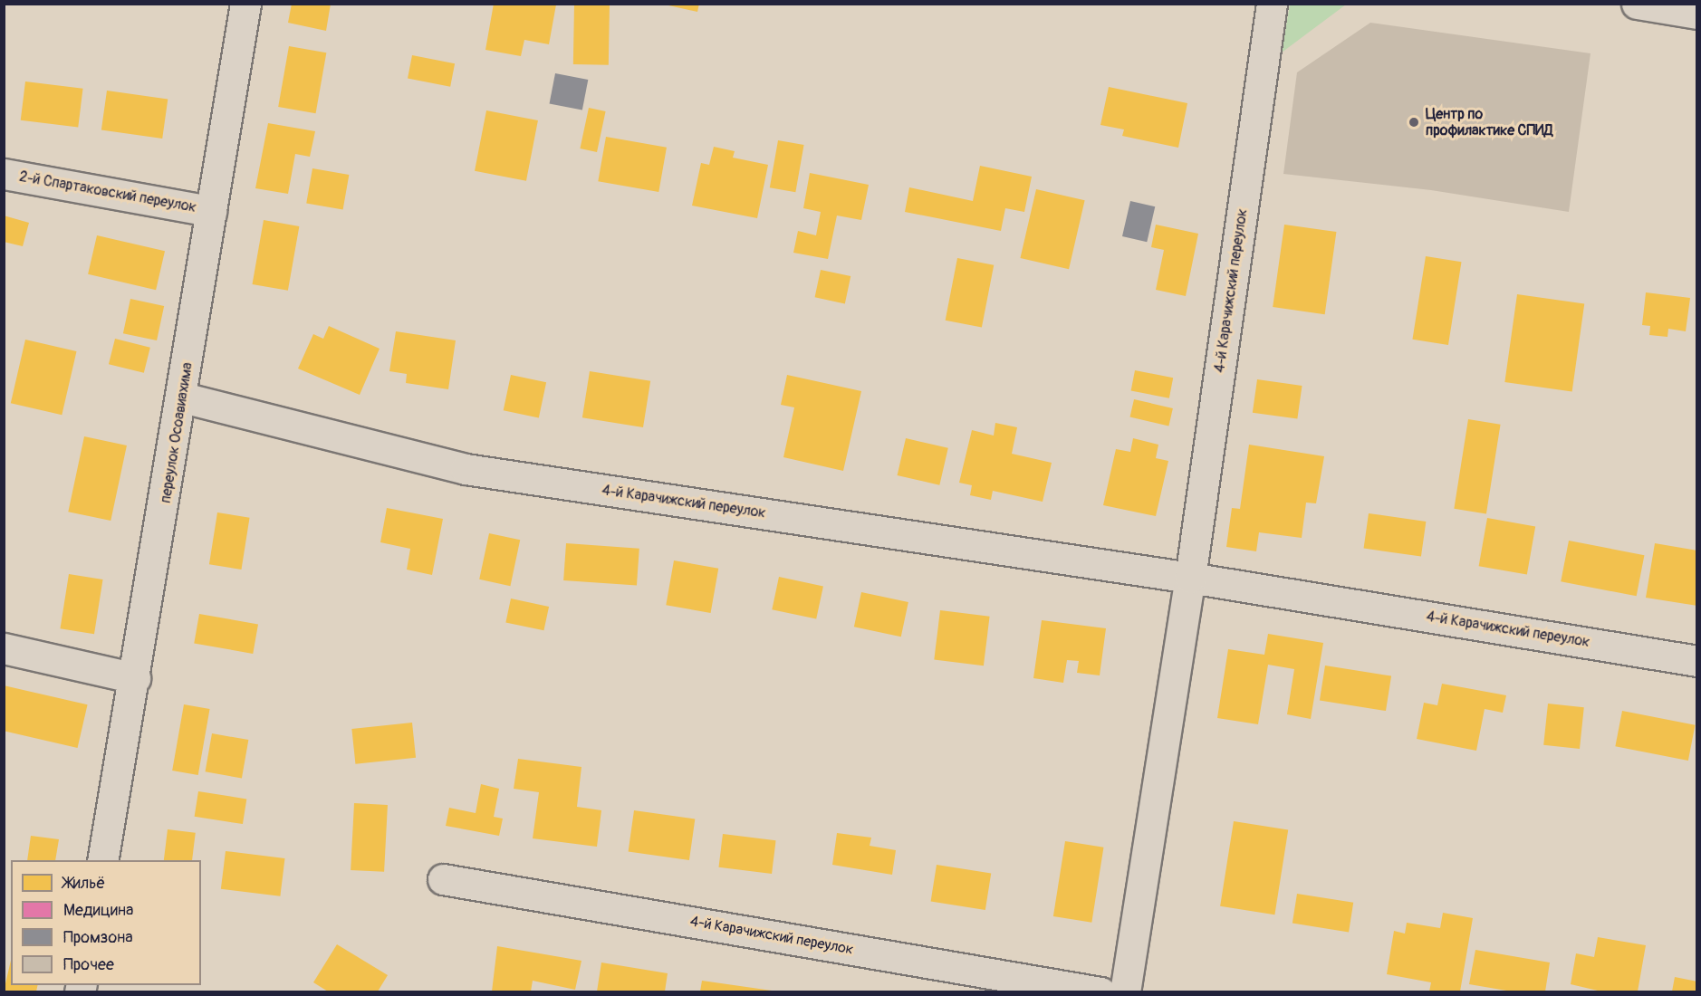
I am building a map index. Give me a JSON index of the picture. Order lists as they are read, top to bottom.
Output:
{
  "streets": {
    "street": ["2-й Спартаковский переулок", "4-й Карачижский переулок", "переулок Осоавиахима"]
  },
  "crossings": [
    ["2-й Спартаковский переулок", "переулок Осоавиахима"],
    ["4-й Карачижский переулок", "переулок Осоавиахима"]
  ],
  "places": ["Центр по профилактике СПИД"],
  "legend": [
    "Жильё",
    "Медицина",
    "Промзона",
    "Прочее"
  ]
}
